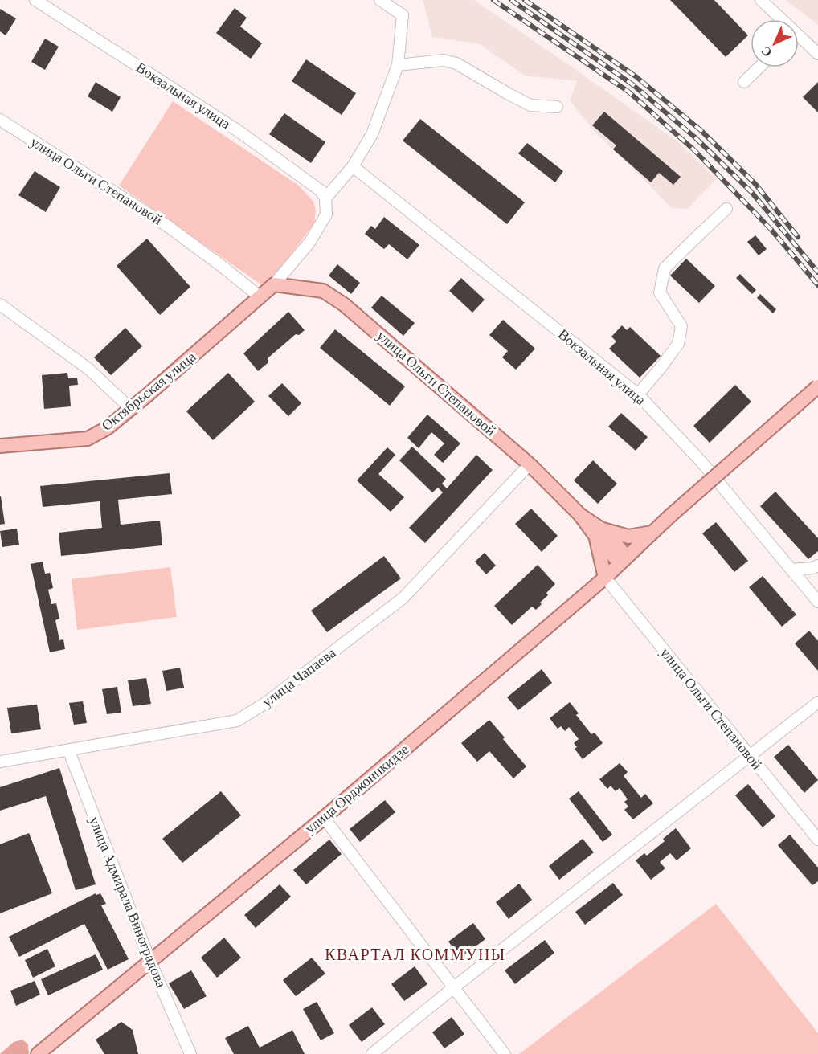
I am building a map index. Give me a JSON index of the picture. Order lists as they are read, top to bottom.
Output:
{
  "streets": {
    "main road": ["улица Ольги Степановой", "Октябрьская улица", "улица Орджоникидзе"],
    "street": ["Вокзальная улица", "улица Чапаева", "улица Адмирала Виноградова"]
  },
  "crossings": [
    ["улица Ольги Степановой", "Октябрьская улица"],
    ["улица Ольги Степановой", "улица Чапаева"],
    ["улица Ольги Степановой", "улица Орджоникидзе"],
    ["улица Чапаева", "улица Адмирала Виноградова"],
    ["улица Орджоникидзе", "улица Адмирала Виноградова"]
  ],
  "districts": ["КВАРТАЛ КОММУНЫ"],
  "north": "bottom left"
}
